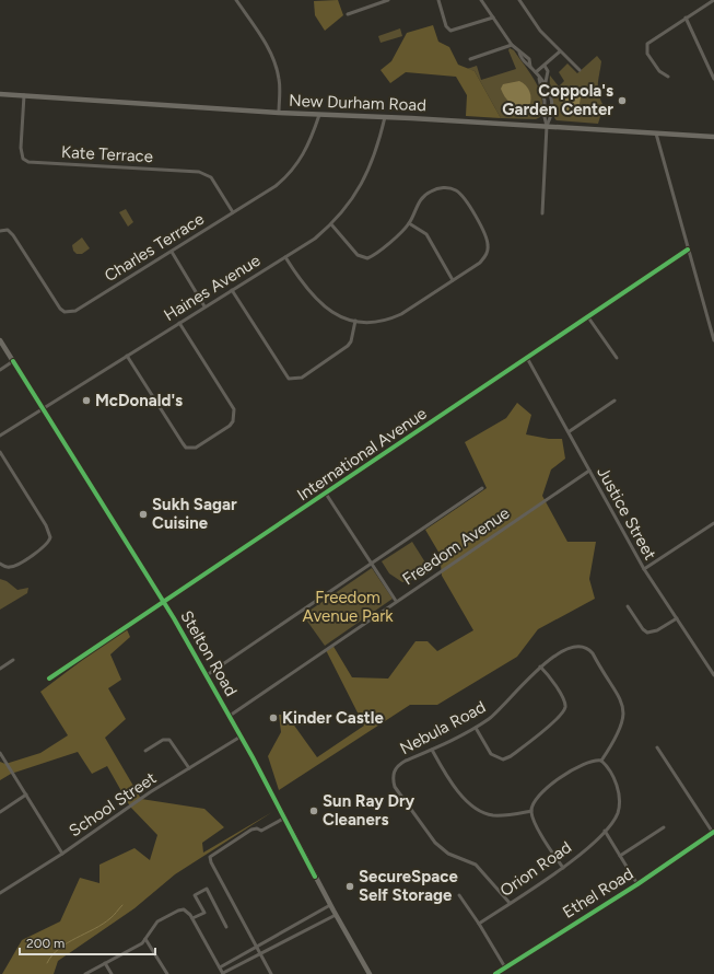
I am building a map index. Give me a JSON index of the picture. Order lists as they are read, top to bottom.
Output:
{
  "streets": {
    "main road": ["New Durham Road", "Stelton Road"],
    "street": [
      "Kate Terrace",
      "Charles Terrace",
      "Haines Avenue",
      "International Avenue",
      "Justice Street",
      "Freedom Avenue",
      "Nebula Road",
      "School Street",
      "Orion Road",
      "Ethel Road"
    ]
  },
  "crossings": [
    ["New Durham Road", "Kate Terrace"],
    ["New Durham Road", "Charles Terrace"],
    ["New Durham Road", "Haines Avenue"],
    ["Kate Terrace", "Charles Terrace"],
    ["Haines Avenue", "Stelton Road"],
    ["International Avenue", "Justice Street"],
    ["International Avenue", "Stelton Road"],
    ["Justice Street", "Freedom Avenue"],
    ["Freedom Avenue", "Stelton Road"],
    ["Stelton Road", "School Street"],
    ["Nebula Road", "Orion Road"]
  ],
  "parks": ["Freedom Avenue Park"],
  "places": [
    "Coppola's Garden Center",
    "McDonald's",
    "Sukh Sagar Cuisine",
    "Kinder Castle",
    "Sun Ray Dry Cleaners",
    "SecureSpace Self Storage"
  ],
  "scale_bar": "200 m"
}
